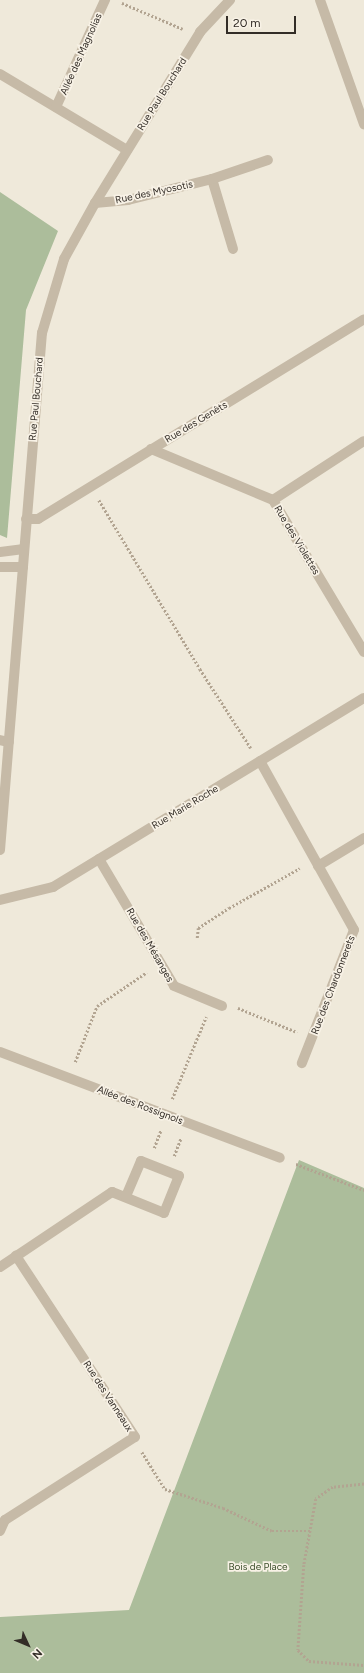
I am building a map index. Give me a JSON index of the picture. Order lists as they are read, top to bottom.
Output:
{
  "streets": {
    "street": [
      "Allée des Magnolias",
      "Rue Paul Bouchard",
      "Rue des Myosotis",
      "Rue des Genêts",
      "Rue des Violettes",
      "Rue Marie Roche",
      "Rue des Mésanges",
      "Rue des Chardonnerets",
      "Allée des Rossignols",
      "Rue des Vanneaux"
    ]
  },
  "crossings": [
    ["Allée des Magnolias", "Rue Paul Bouchard"],
    ["Rue Paul Bouchard", "Rue des Myosotis"],
    ["Rue Paul Bouchard", "Rue des Genêts"],
    ["Rue des Genêts", "Rue des Violettes"],
    ["Rue Marie Roche", "Rue des Mésanges"],
    ["Rue Marie Roche", "Rue des Chardonnerets"]
  ],
  "parks": ["Bois de Place"],
  "scale_bar": "20 m",
  "north": "bottom right"
}
